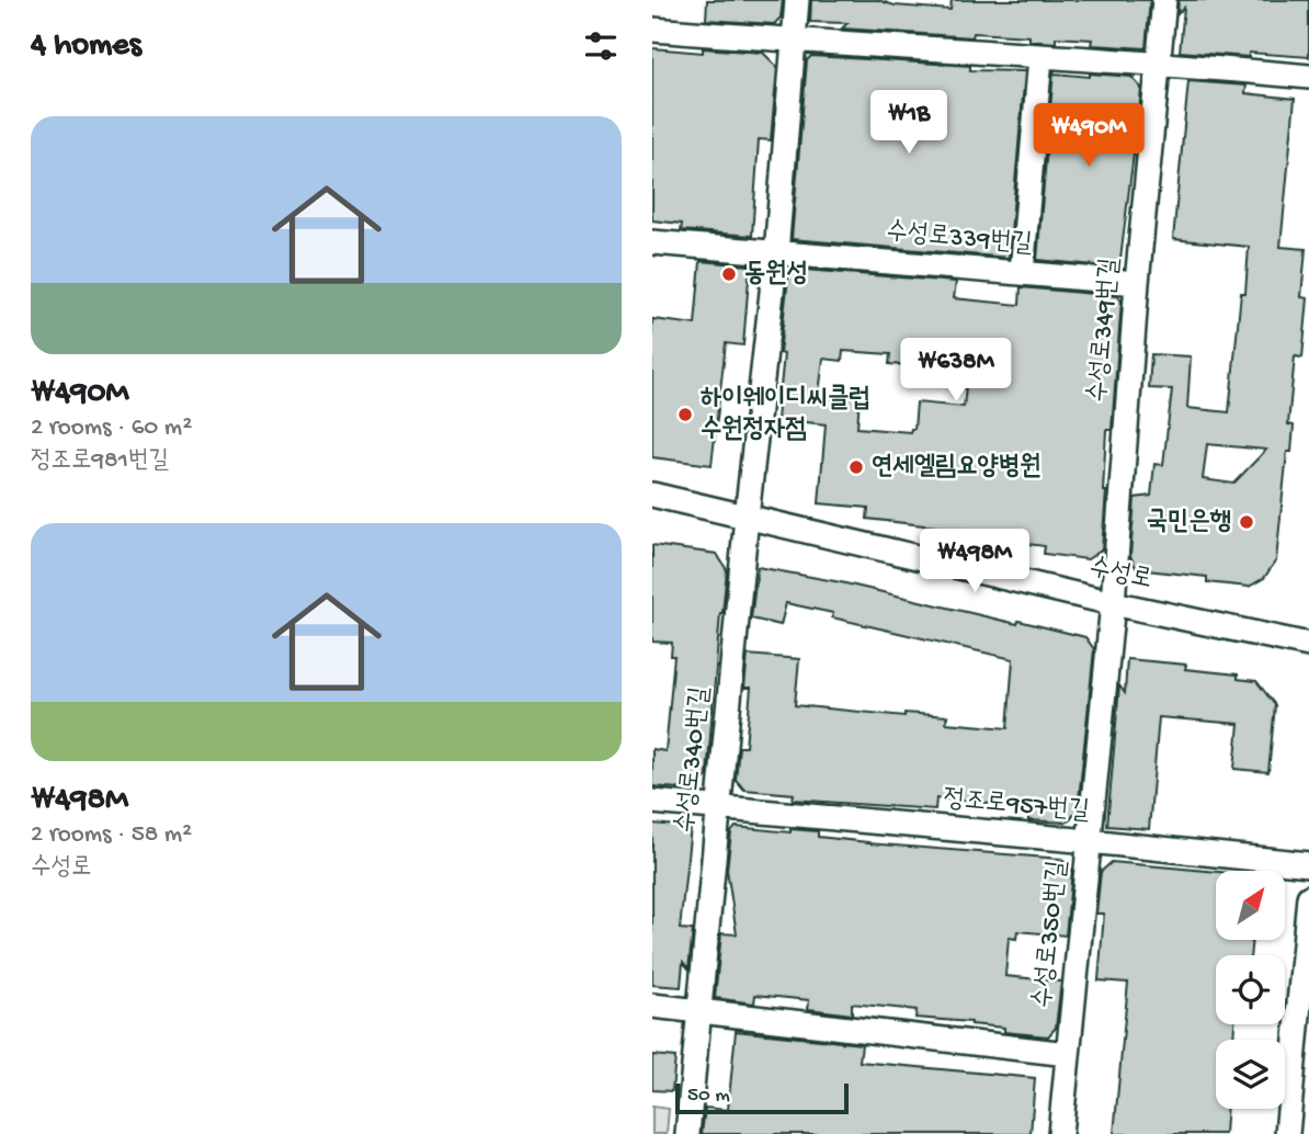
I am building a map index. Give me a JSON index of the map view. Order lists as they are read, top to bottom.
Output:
{
  "streets": {
    "street": [
      "수성로339번길",
      "수성로349번길",
      "수성로",
      "수성로340번길",
      "정조로957번길",
      "수성로350번길"
    ]
  },
  "crossings": [
    ["수성로339번길", "수성로349번길"],
    ["수성로349번길", "수성로"],
    ["수성로349번길", "수성로350번길"],
    ["수성로", "수성로340번길"],
    ["수성로", "수성로350번길"],
    ["수성로340번길", "정조로957번길"],
    ["정조로957번길", "수성로350번길"]
  ],
  "places": [
    "동원성",
    "하이웨이디씨클럽 수원정자점",
    "연세엘림요양병원",
    "국민은행"
  ],
  "scale_bar": "50 m",
  "north": "top right",
  "page": {
    "heading": "4 homes",
    "price": [
      "₩1B",
      "₩490M",
      "₩638M",
      "₩498M"
    ],
    "list": [
      {
        "name": "₩490M",
        "note": "2 rooms · 60 m² · 정조로981번길"
      },
      {
        "name": "₩498M",
        "note": "2 rooms · 58 m² · 수성로"
      }
    ],
    "scale": "50 m"
  }
}
